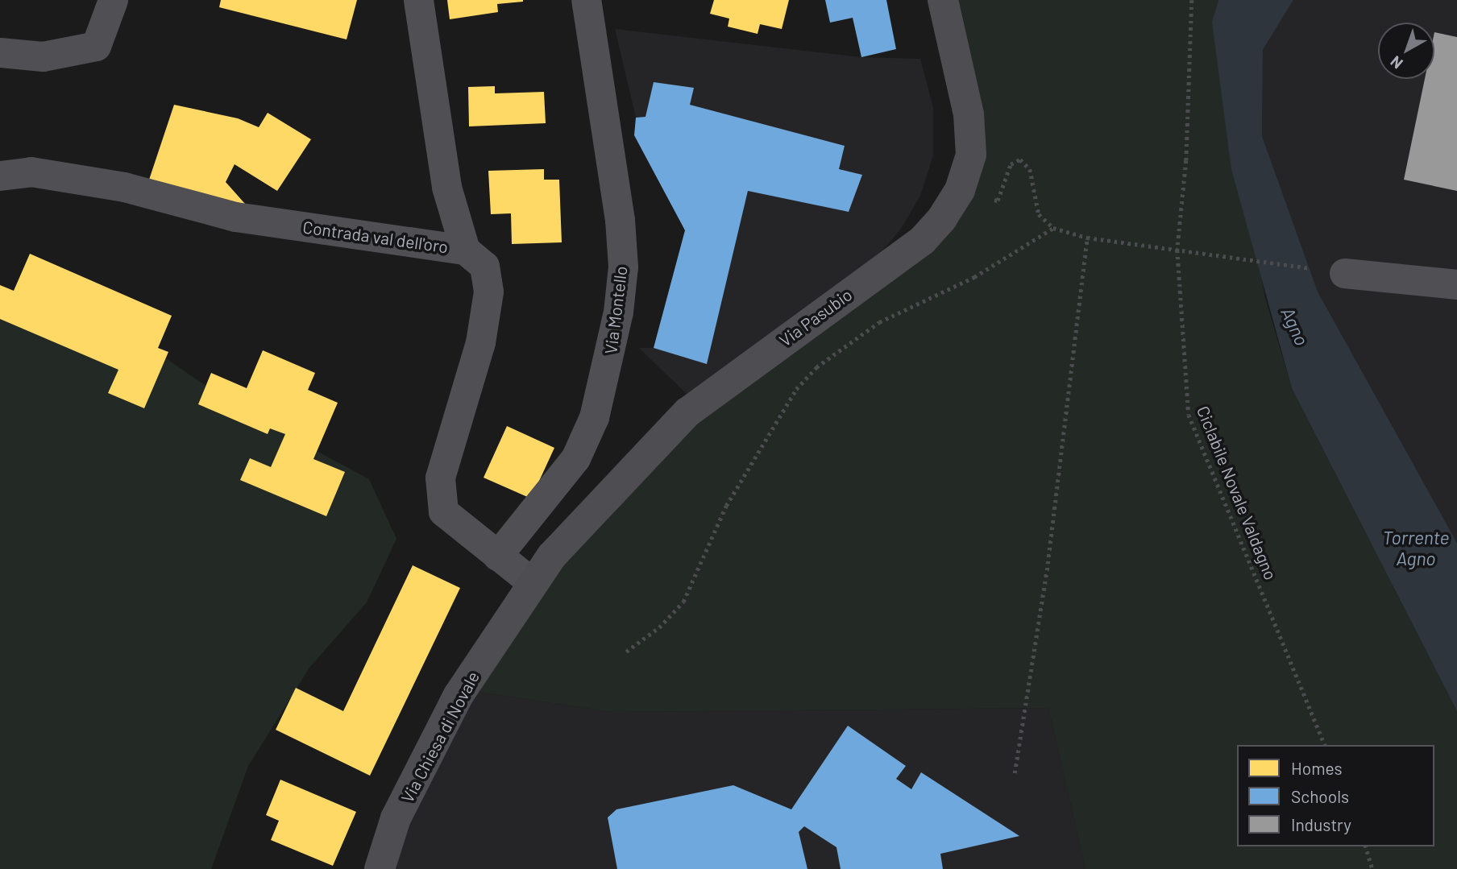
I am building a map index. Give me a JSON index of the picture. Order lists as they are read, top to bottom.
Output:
{
  "streets": {
    "main road": ["Via Pasubio", "Via Chiesa di Novale"],
    "street": ["Contrada val dell'oro", "Via Montello"],
    "path": ["Ciclabile Novale Valdagno"]
  },
  "crossings": [
    ["Contrada val dell'oro", "Via Montello"],
    ["Contrada val dell'oro", "Via Pasubio"],
    ["Contrada val dell'oro", "Via Chiesa di Novale"],
    ["Via Pasubio", "Via Chiesa di Novale"]
  ],
  "water": ["Agno", "Torrente Agno"],
  "legend": ["Homes", "Schools", "Industry"],
  "north": "bottom left"
}
